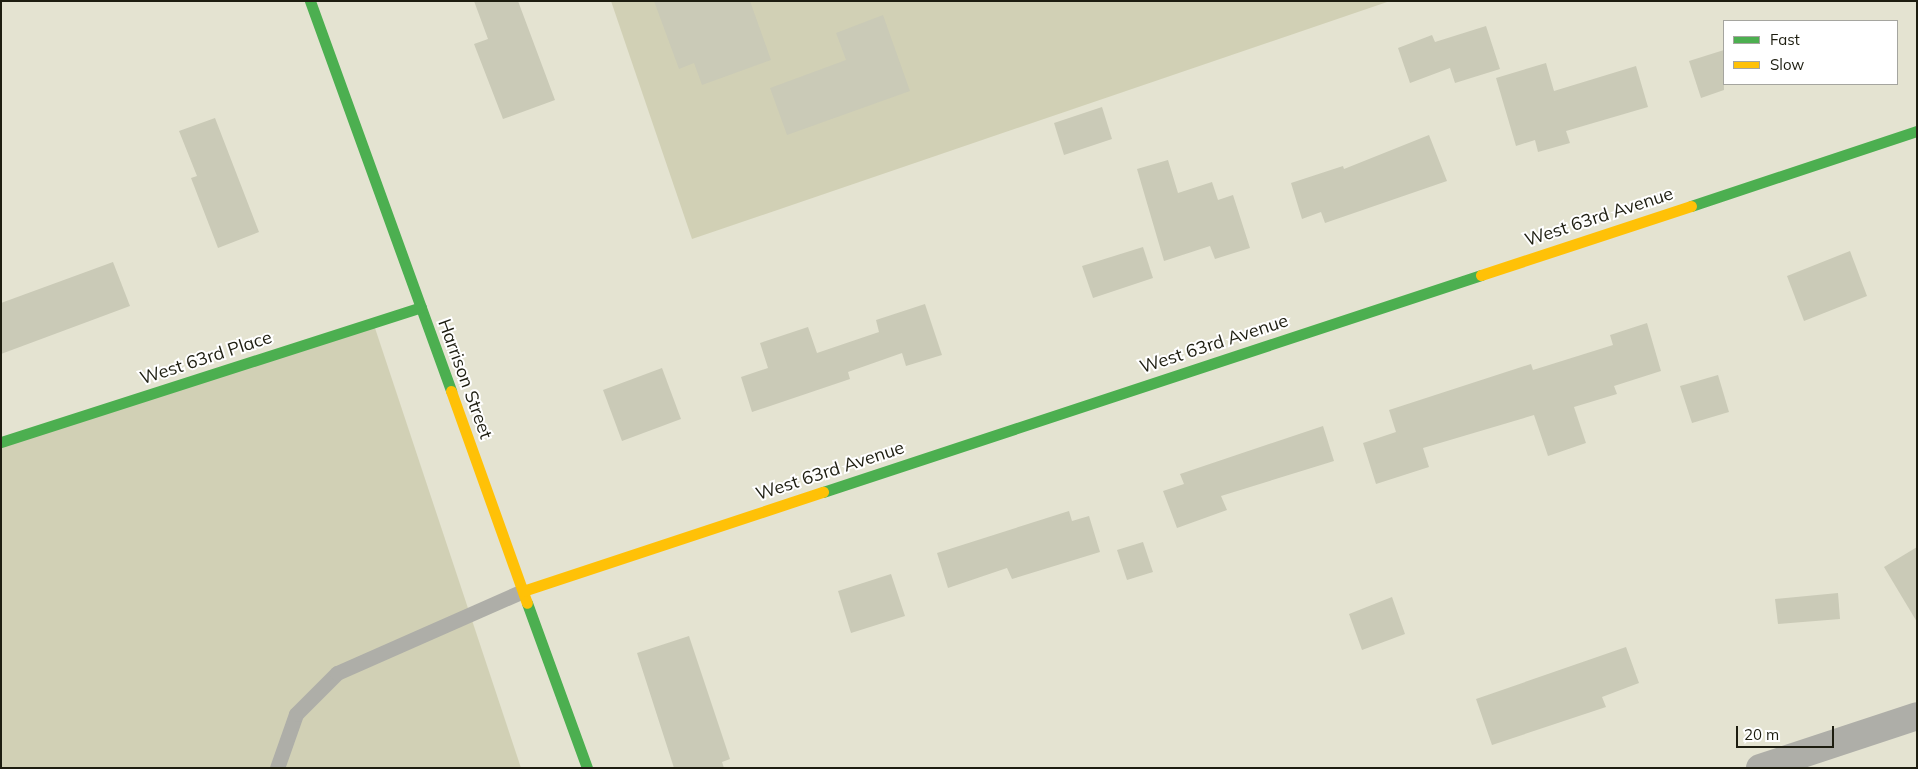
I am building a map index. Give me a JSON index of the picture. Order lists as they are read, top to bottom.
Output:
{
  "streets": {
    "street": ["West 63rd Avenue", "West 63rd Place", "Harrison Street"]
  },
  "crossings": [
    ["West 63rd Avenue", "Harrison Street"],
    ["West 63rd Place", "Harrison Street"]
  ],
  "legend": ["Fast", "Slow"],
  "scale_bar": "20 m"
}
